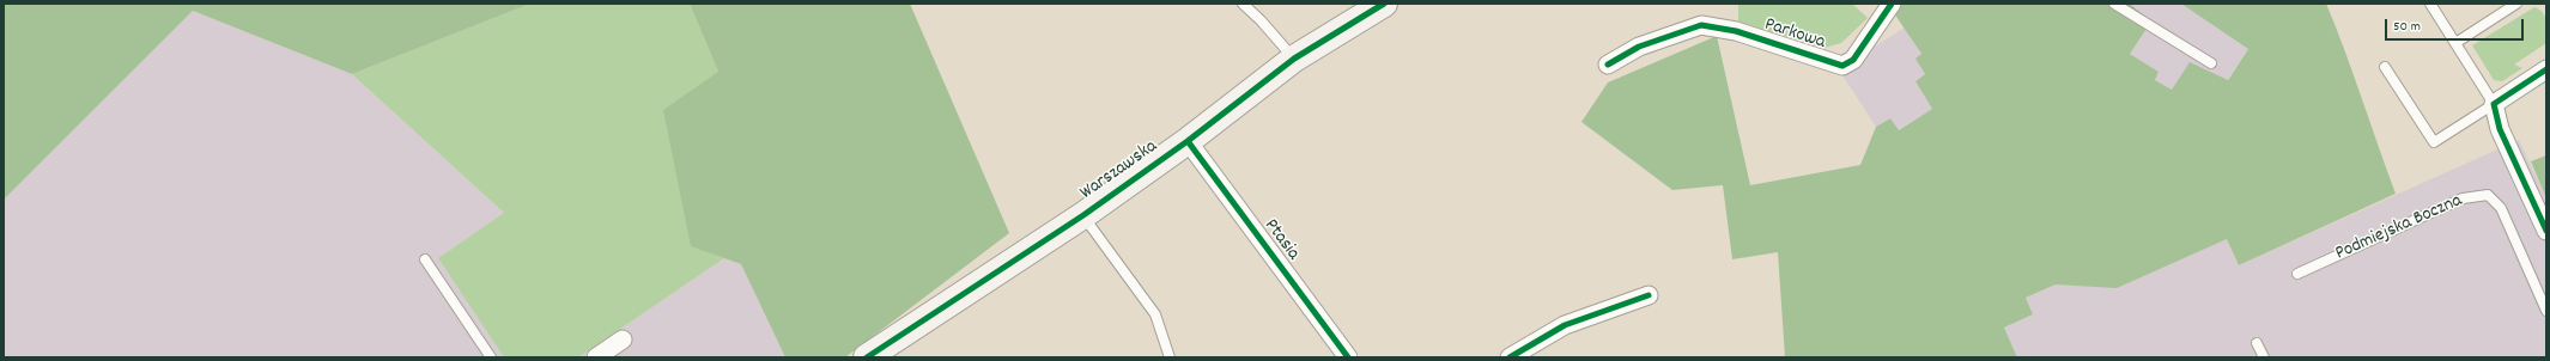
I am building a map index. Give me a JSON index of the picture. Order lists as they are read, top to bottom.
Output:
{
  "streets": {
    "street": ["Parkowa", "Warszawska", "Ptasia"],
    "lane": ["Podmiejska Boczna"]
  },
  "crossings": [
    ["Warszawska", "Ptasia"]
  ],
  "scale_bar": "50 m"
}
